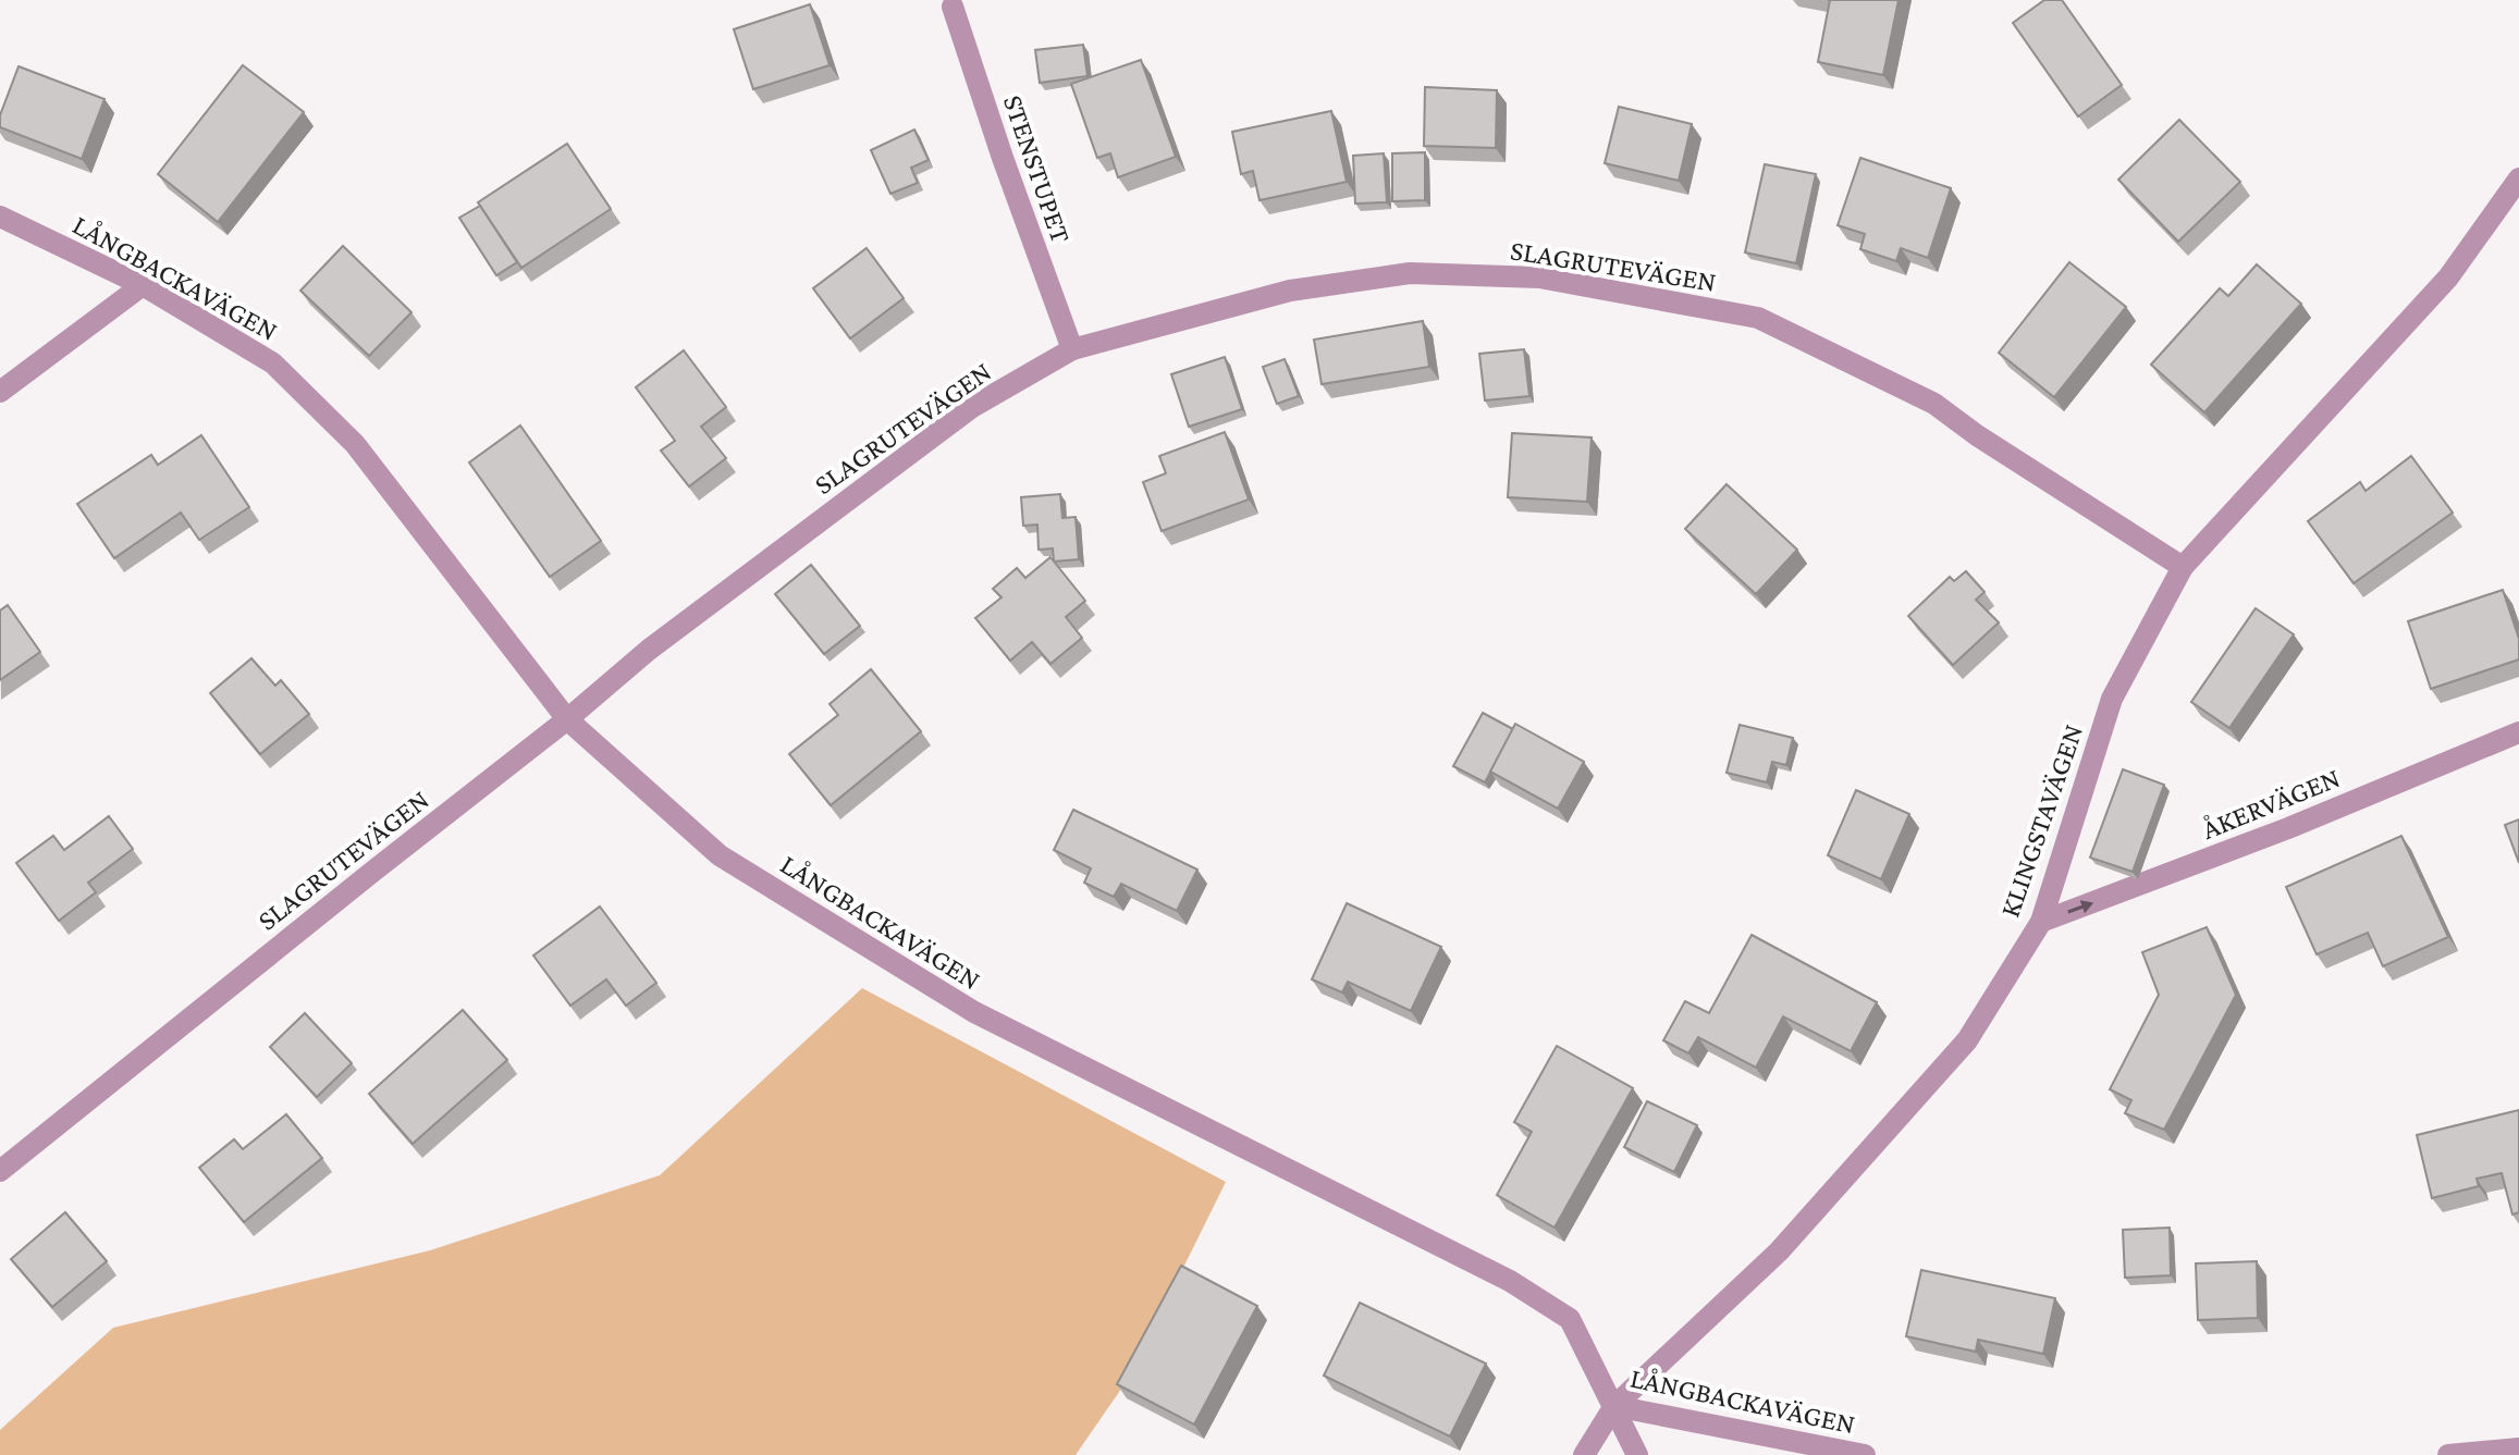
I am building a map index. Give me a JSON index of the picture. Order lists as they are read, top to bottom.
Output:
{
  "streets": {
    "street": [
      "STENSTUPET",
      "SLAGRUTEVÄGEN",
      "LÅNGBACKAVÄGEN",
      "ÅKERVÄGEN",
      "KLINGSTAVÄGEN"
    ]
  },
  "crossings": [
    ["STENSTUPET", "SLAGRUTEVÄGEN"],
    ["SLAGRUTEVÄGEN", "LÅNGBACKAVÄGEN"],
    ["SLAGRUTEVÄGEN", "KLINGSTAVÄGEN"],
    ["LÅNGBACKAVÄGEN", "KLINGSTAVÄGEN"],
    ["ÅKERVÄGEN", "KLINGSTAVÄGEN"]
  ],
  "one_way": ["ÅKERVÄGEN"]
}
